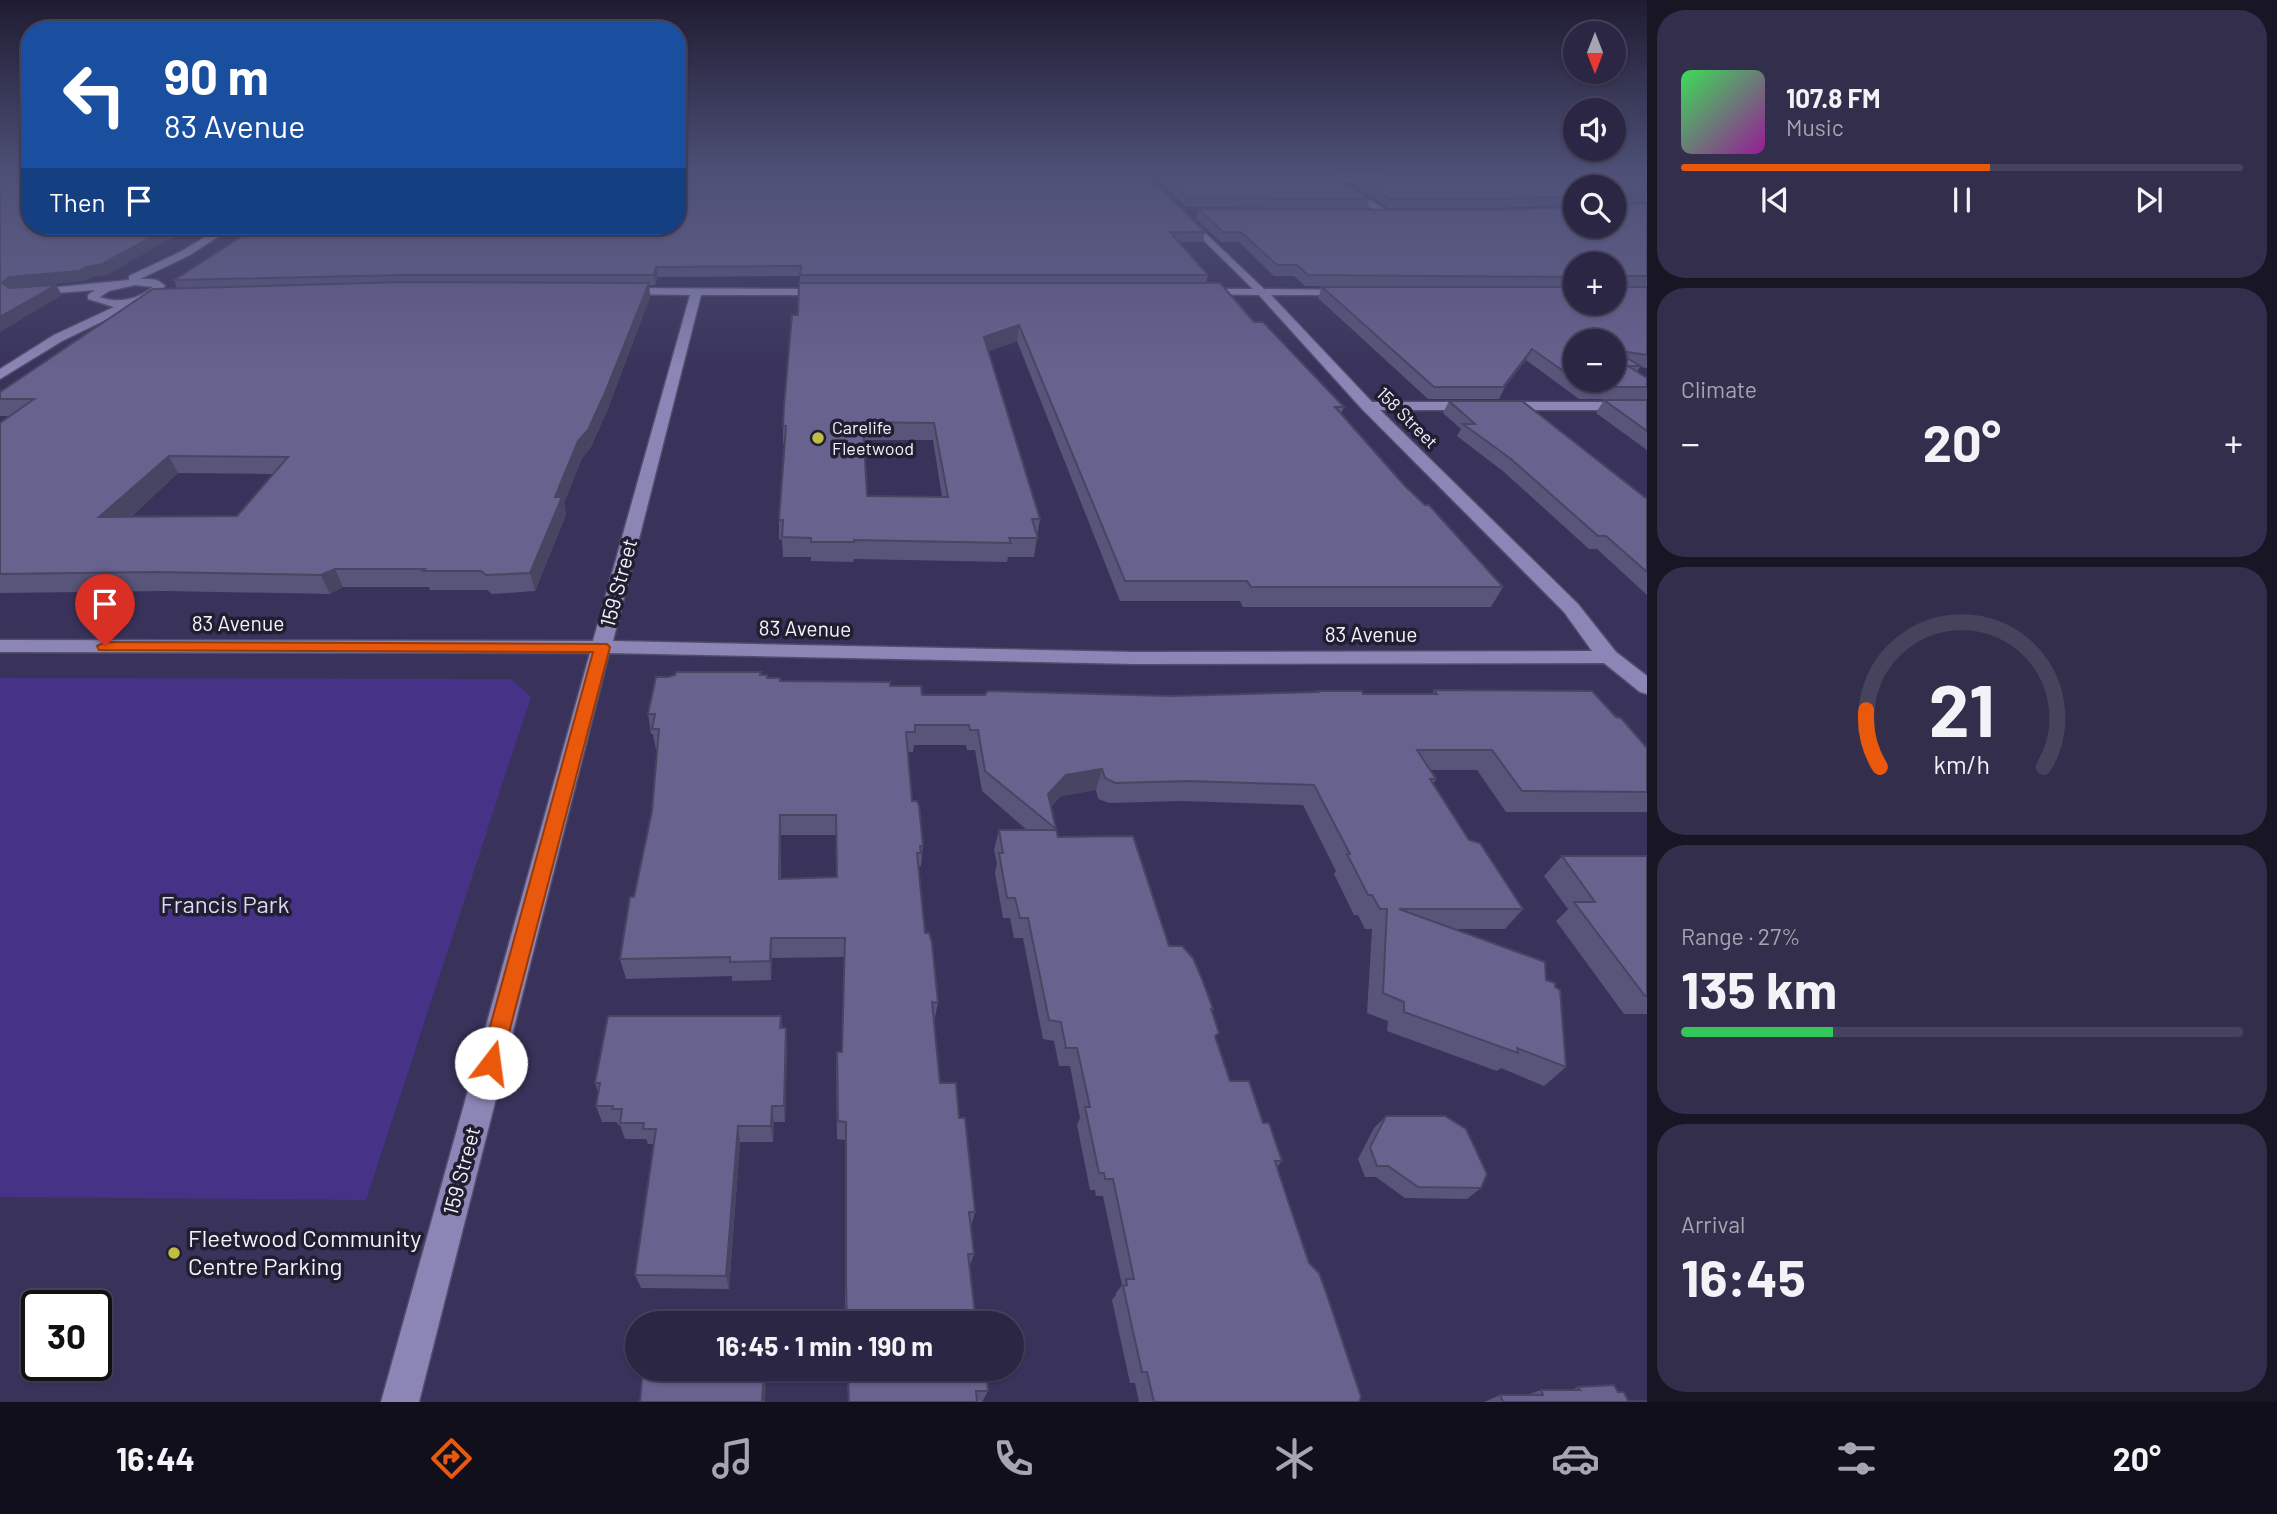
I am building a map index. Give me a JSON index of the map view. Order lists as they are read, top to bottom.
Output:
{
  "streets": {
    "street": ["158 Street", "159 Street", "83 Avenue"]
  },
  "crossings": [
    ["158 Street", "83 Avenue"],
    ["159 Street", "83 Avenue"]
  ],
  "parks": ["Francis Park"],
  "places": ["Carelife Fleetwood", "Fleetwood Community Centre Parking"],
  "north": "bottom",
  "page": {
    "map_buttons": ["+", "−"],
    "turn": ["90 m", "83 Avenue"],
    "song": ["107.8 FM", "Music"],
    "then": "Then",
    "tile": [
      "Climate",
      ["Range · 27%", "135 km"],
      ["Arrival", "16:45"]
    ],
    "heat": ["−", "20°", "+"],
    "limit": "30",
    "trip": "16:45 · 1 min · 190 m",
    "tabs": ["16:44", "20°"],
    "gauge": ["21", "km/h"]
  }
}
